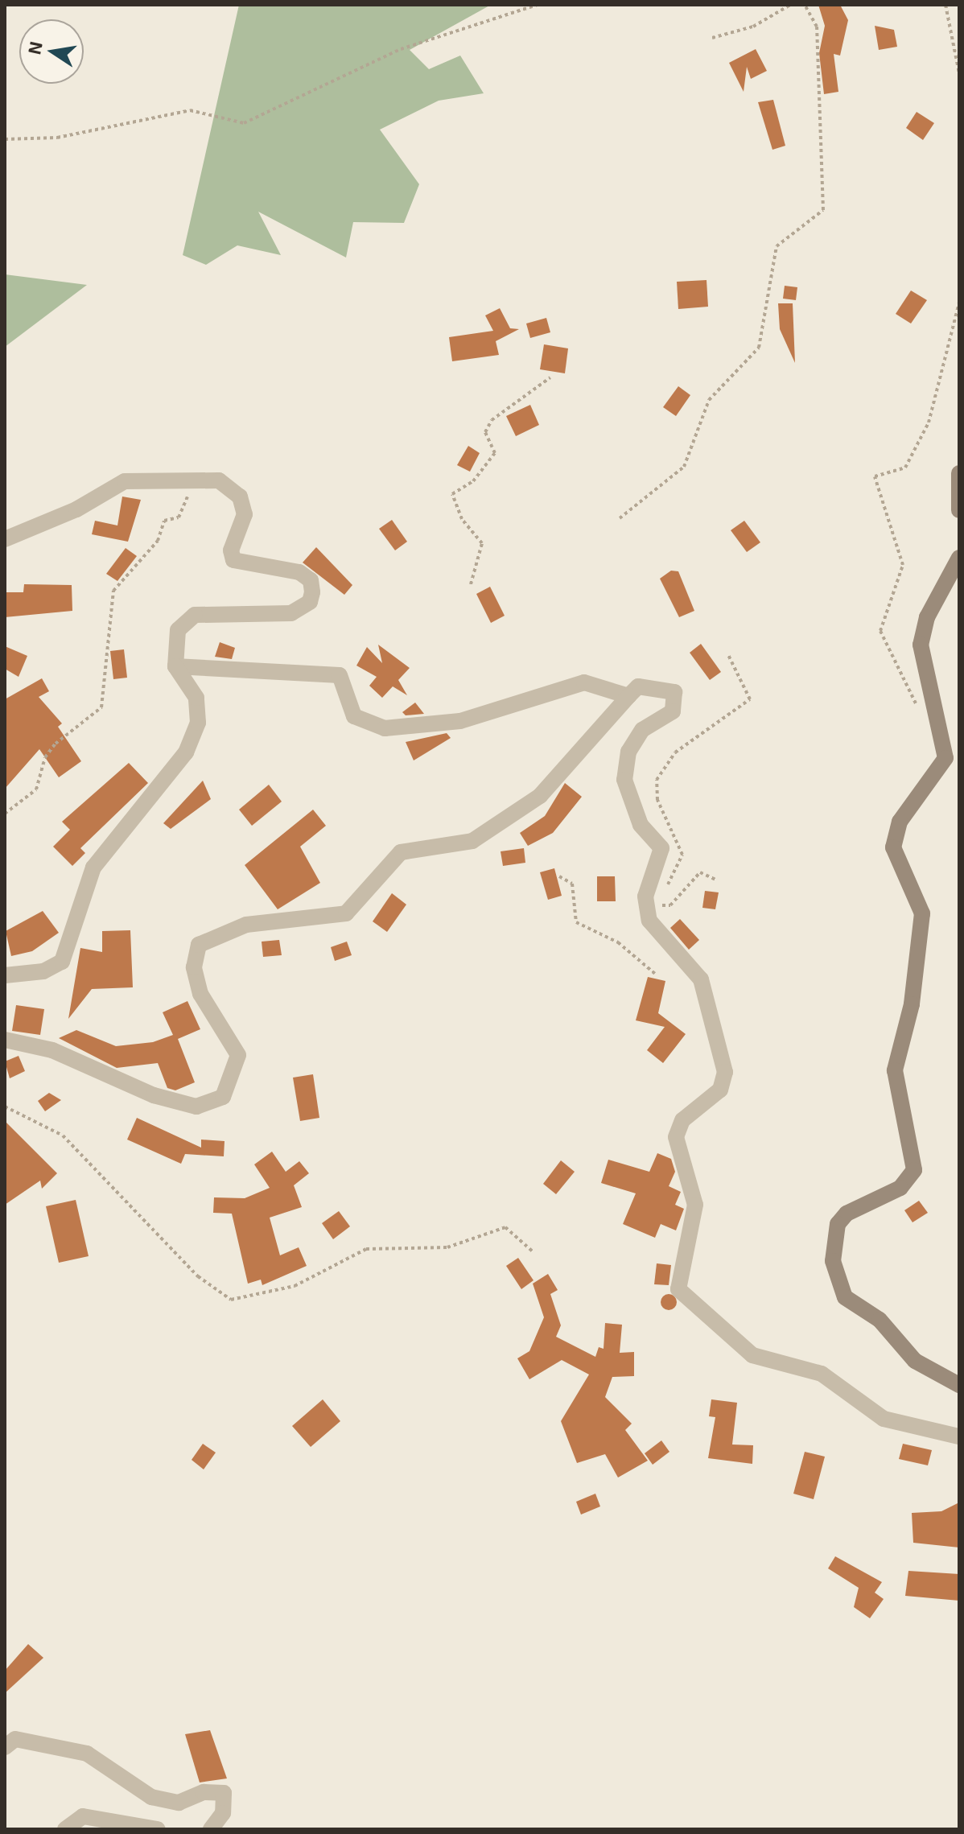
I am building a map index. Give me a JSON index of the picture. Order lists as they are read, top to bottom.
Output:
{
  "north": "left"
}
